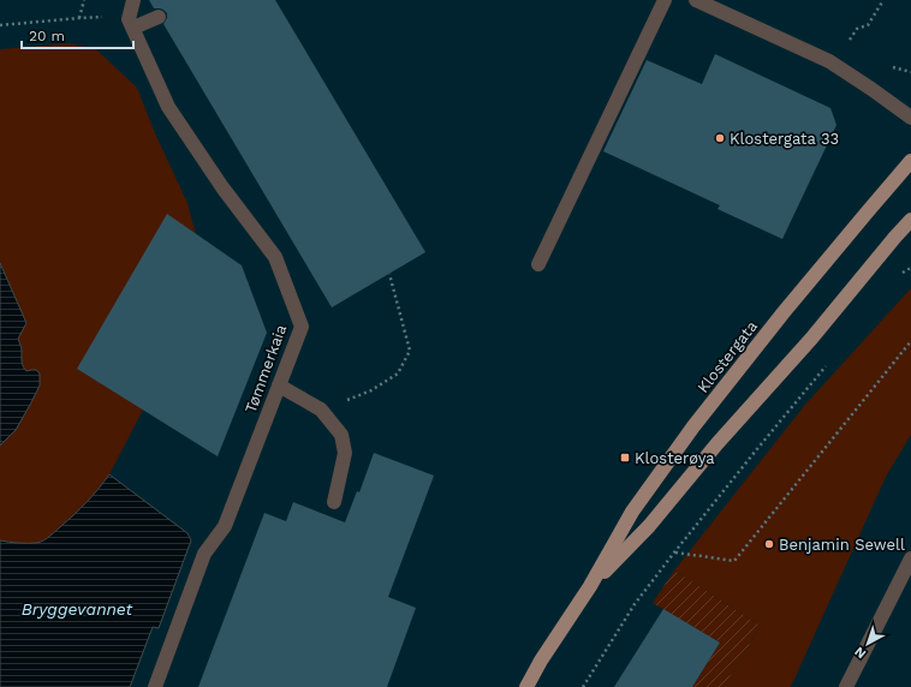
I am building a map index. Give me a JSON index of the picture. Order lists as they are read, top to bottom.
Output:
{
  "streets": {
    "main road": ["Klostergata"],
    "street": ["Tømmerkaia"]
  },
  "water": ["Bryggevannet"],
  "places": {
    "other": ["Klostergata 33", "Benjamin Sewell"],
    "transit": ["Klosterøya"]
  },
  "scale_bar": "20 m",
  "north": "bottom left"
}
